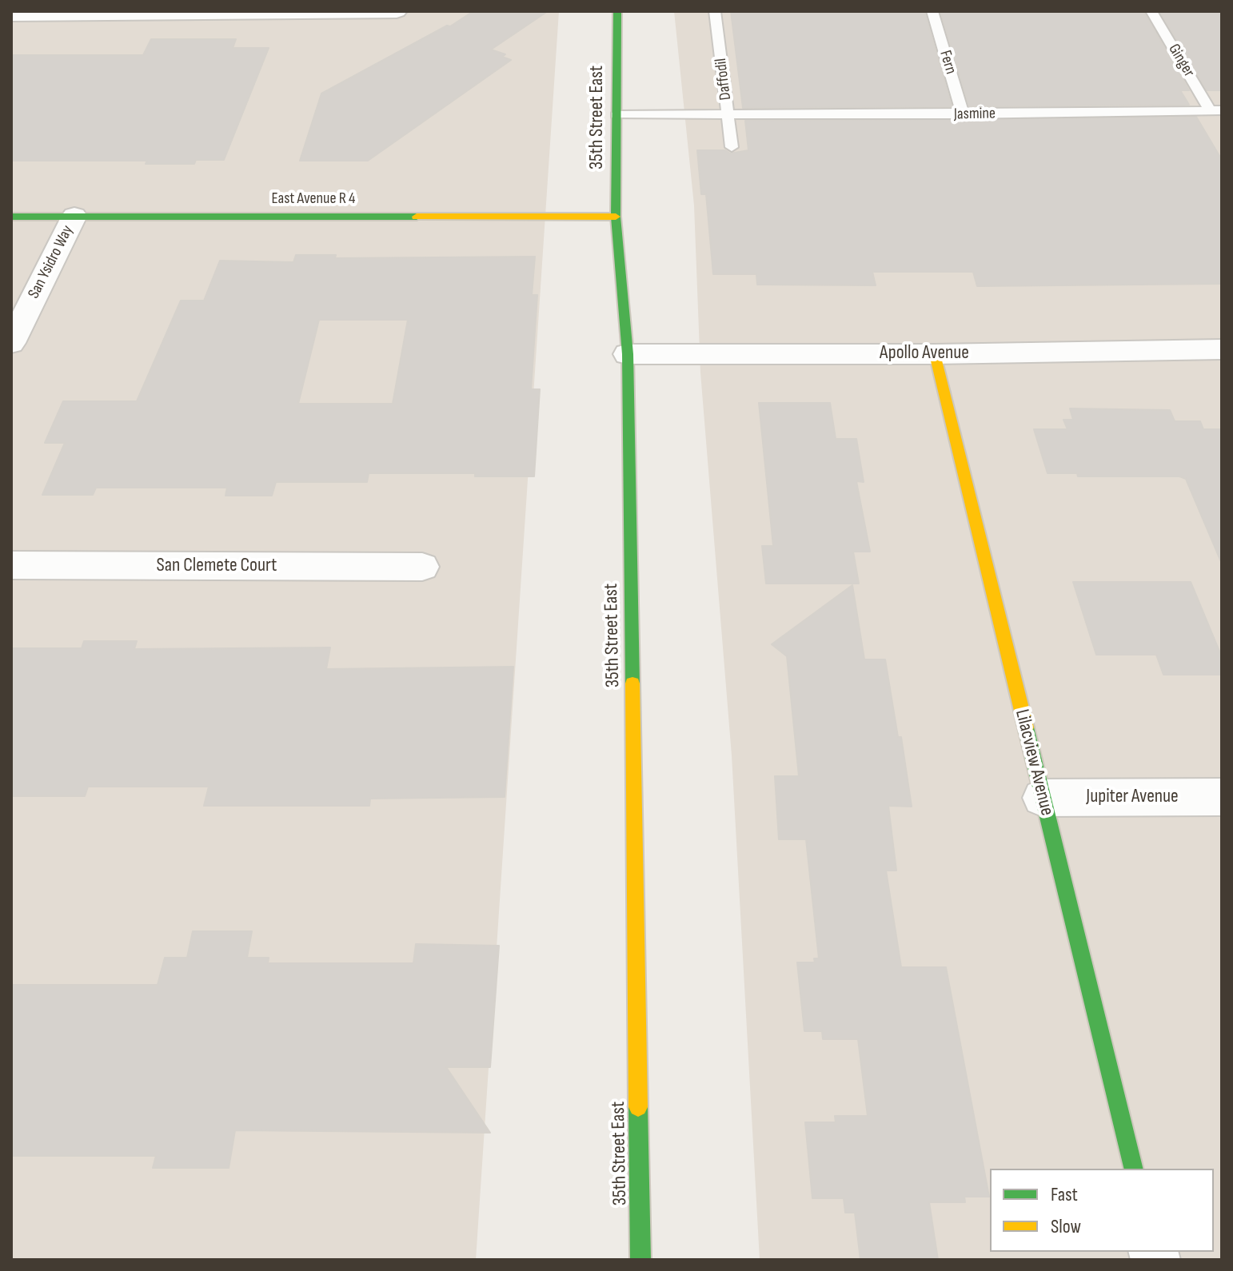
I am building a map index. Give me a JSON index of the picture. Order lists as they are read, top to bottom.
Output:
{
  "streets": {
    "street": [
      "35th Street East",
      "East Avenue R 4",
      "San Ysidro Way",
      "Apollo Avenue",
      "San Clemete Court",
      "Lilacview Avenue",
      "Jupiter Avenue"
    ],
    "lane": [
      "Ginger",
      "Fern",
      "Daffodil",
      "Jasmine"
    ]
  },
  "crossings": [
    ["Ginger", "Jasmine"],
    ["Fern", "Jasmine"],
    ["Daffodil", "Jasmine"],
    ["Jasmine", "35th Street East"],
    ["35th Street East", "East Avenue R 4"],
    ["35th Street East", "Apollo Avenue"],
    ["East Avenue R 4", "San Ysidro Way"],
    ["Apollo Avenue", "Lilacview Avenue"],
    ["Lilacview Avenue", "Jupiter Avenue"]
  ],
  "legend": ["Fast", "Slow"]
}
